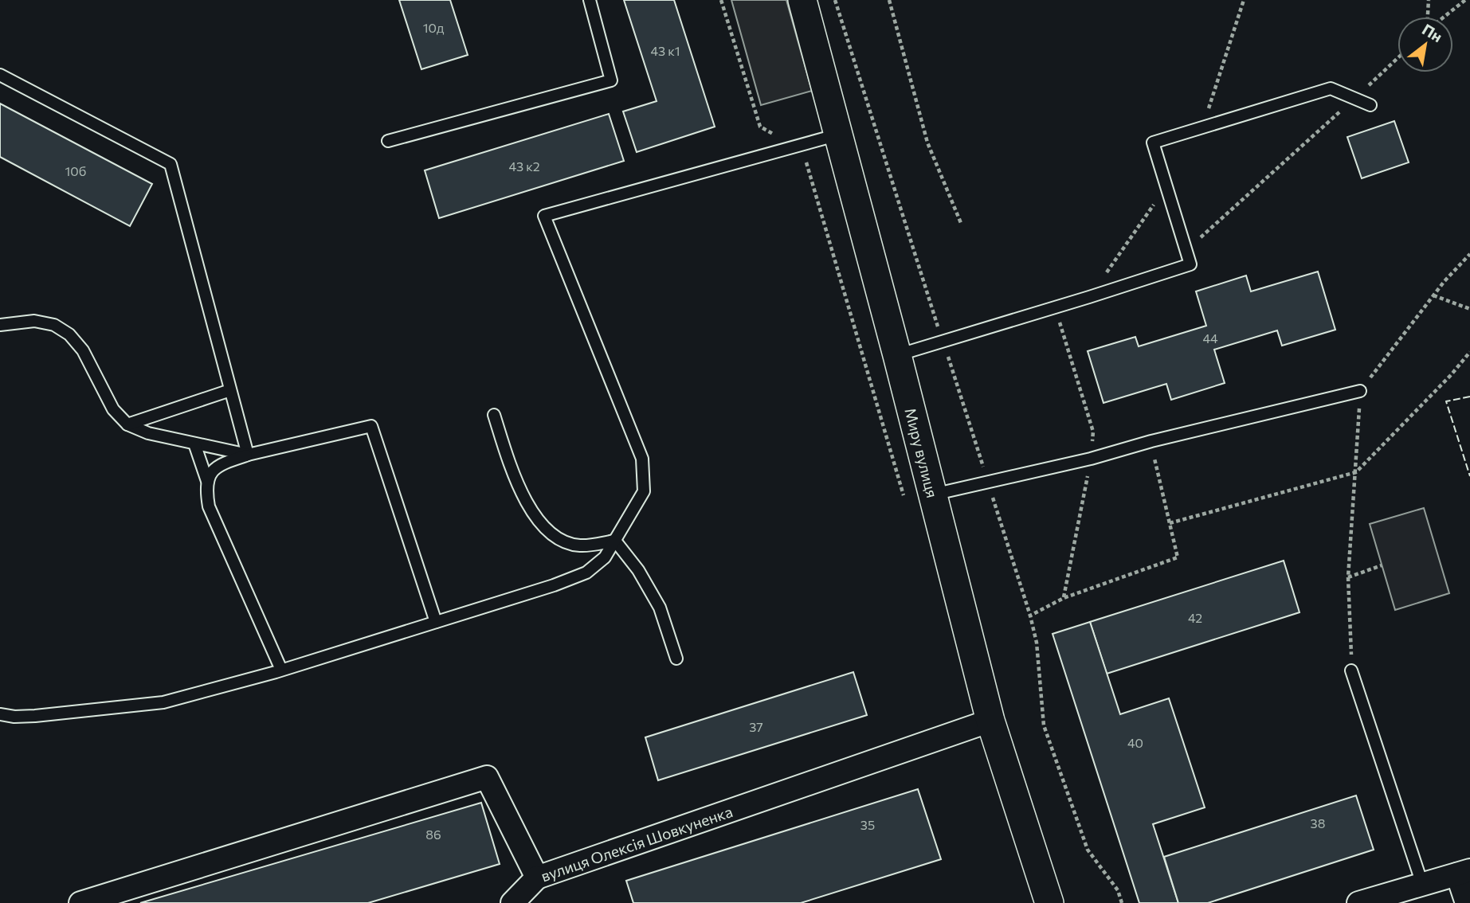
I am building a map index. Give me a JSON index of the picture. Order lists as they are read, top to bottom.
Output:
{
  "streets": {
    "street": ["Миру вулиця", "вулиця Олексія Шовкуненка"]
  },
  "crossings": [
    ["Миру вулиця", "вулиця Олексія Шовкуненка"]
  ],
  "house_numbers": [
    "10д",
    "43 к1",
    "43 к2",
    "10б",
    "44",
    "42",
    "37",
    "40",
    "38",
    "35",
    "86"
  ],
  "north": "top right"
}
